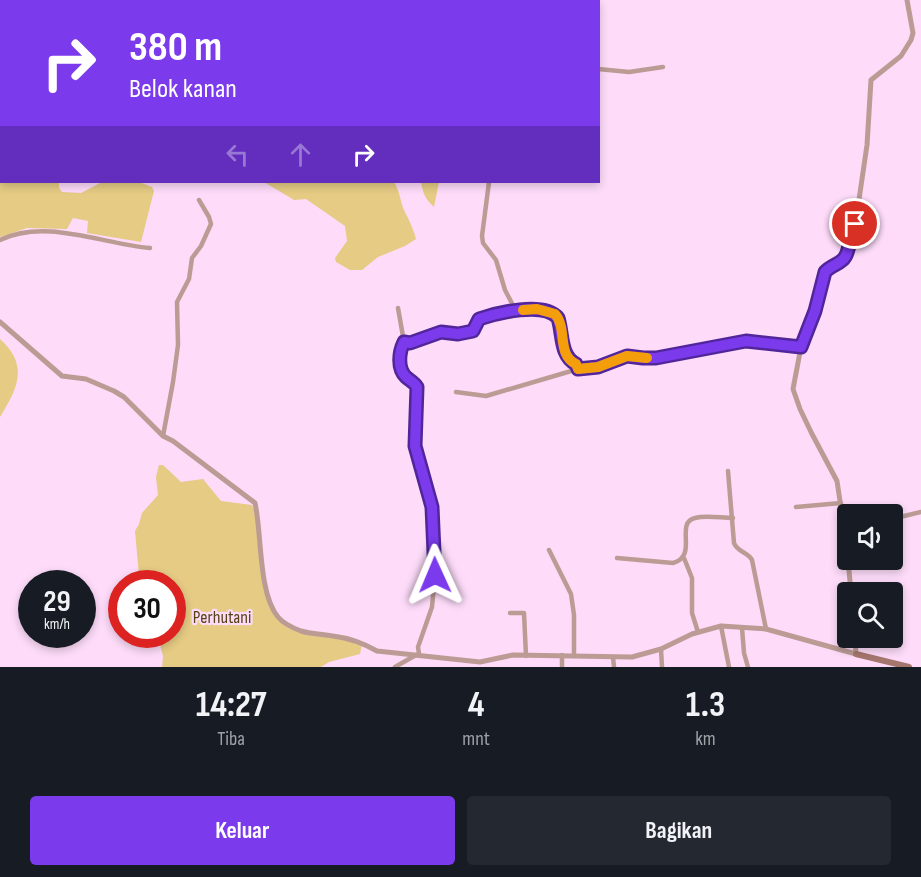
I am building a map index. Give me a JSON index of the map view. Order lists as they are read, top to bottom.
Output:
{
  "parks": ["Perhutani"],
  "page": {
    "turn": ["380 m", "Belok kanan"],
    "speed": "29 km/h",
    "limit": "30",
    "eta": [
      "14:27",
      "Tiba",
      "4",
      "mnt",
      "1.3",
      "km"
    ],
    "buttons": ["Keluar", "Bagikan"]
  }
}
